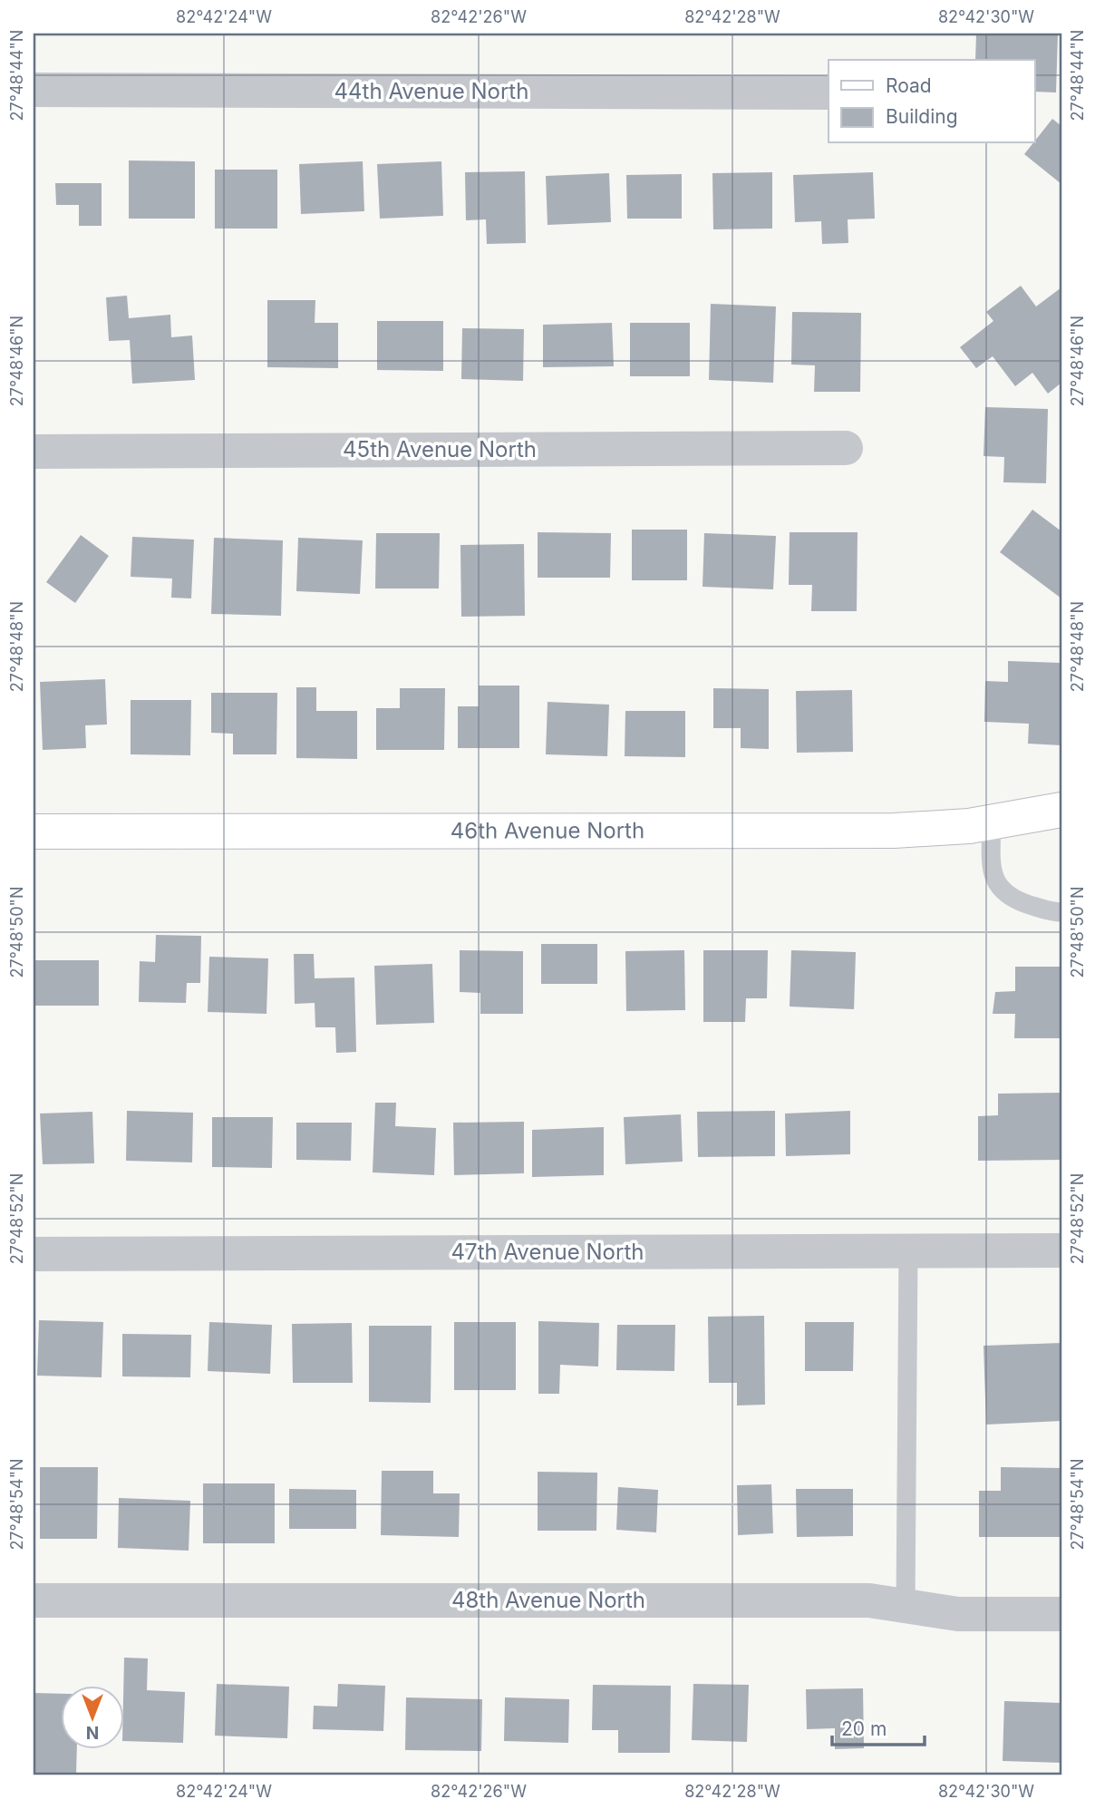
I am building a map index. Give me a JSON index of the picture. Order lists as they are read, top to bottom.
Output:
{
  "streets": {
    "street": [
      "44th Avenue North",
      "45th Avenue North",
      "46th Avenue North",
      "47th Avenue North",
      "48th Avenue North"
    ]
  },
  "legend": ["Road", "Building"],
  "scale_bar": "20 m",
  "north": "bottom",
  "coordinates": [
    "82°42'24\"W",
    "82°42'26\"W",
    "82°42'28\"W",
    "82°42'30\"W",
    "27°48'44\"N",
    "27°48'46\"N",
    "27°48'48\"N",
    "27°48'50\"N",
    "27°48'52\"N",
    "27°48'54\"N"
  ]
}
